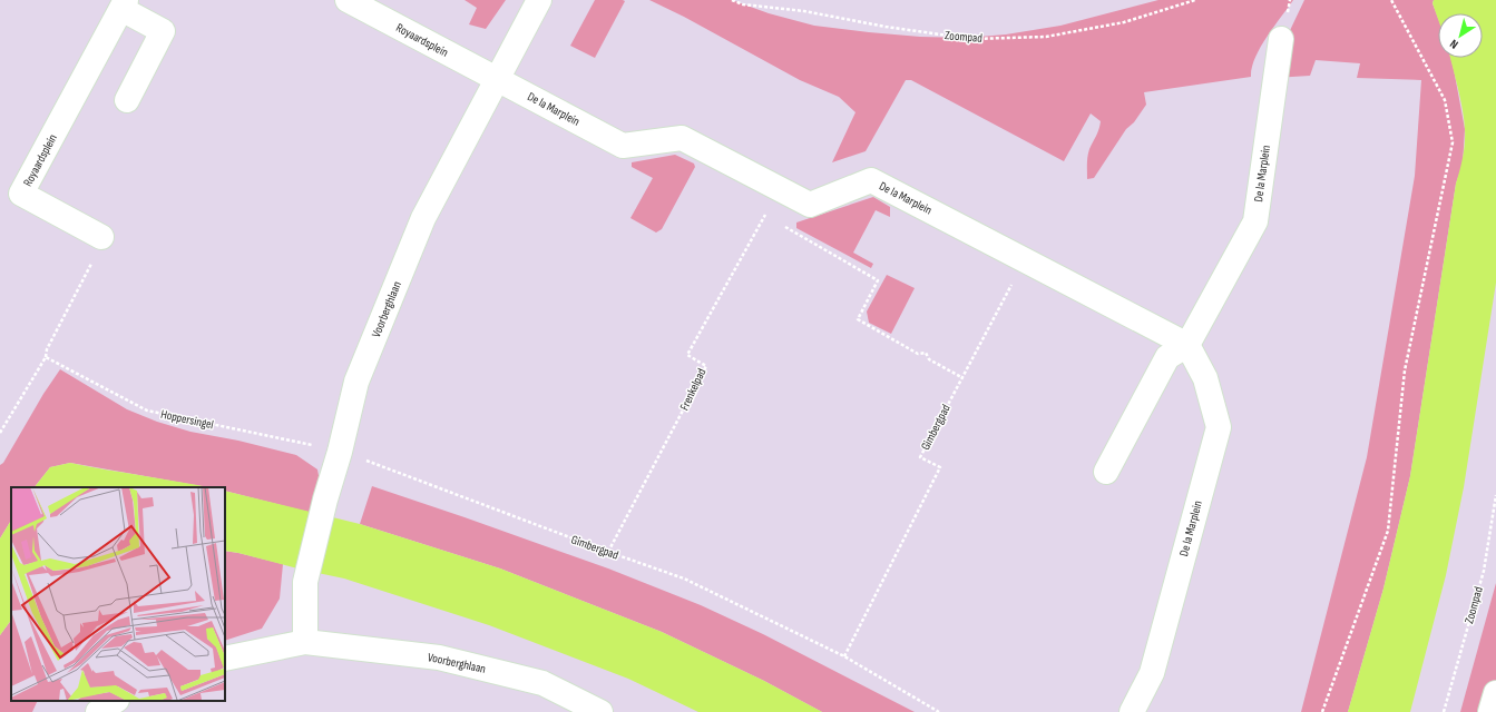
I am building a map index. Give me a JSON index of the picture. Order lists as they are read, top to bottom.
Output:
{
  "streets": {
    "street": ["Royaardsplein", "De la Marplein", "Voorberghlaan"],
    "path": [
      "Zoompad",
      "Frenkelpad",
      "Hoppersingel",
      "Gimbergpad"
    ]
  },
  "crossings": [
    ["Royaardsplein", "De la Marplein"],
    ["Royaardsplein", "Voorberghlaan"],
    ["De la Marplein", "Voorberghlaan"],
    ["De la Marplein", "Frenkelpad"],
    ["De la Marplein", "Gimbergpad"],
    ["Voorberghlaan", "Hoppersingel"],
    ["Voorberghlaan", "Gimbergpad"],
    ["Frenkelpad", "Gimbergpad"],
    ["Hoppersingel", "Gimbergpad"]
  ],
  "north": "bottom left"
}
